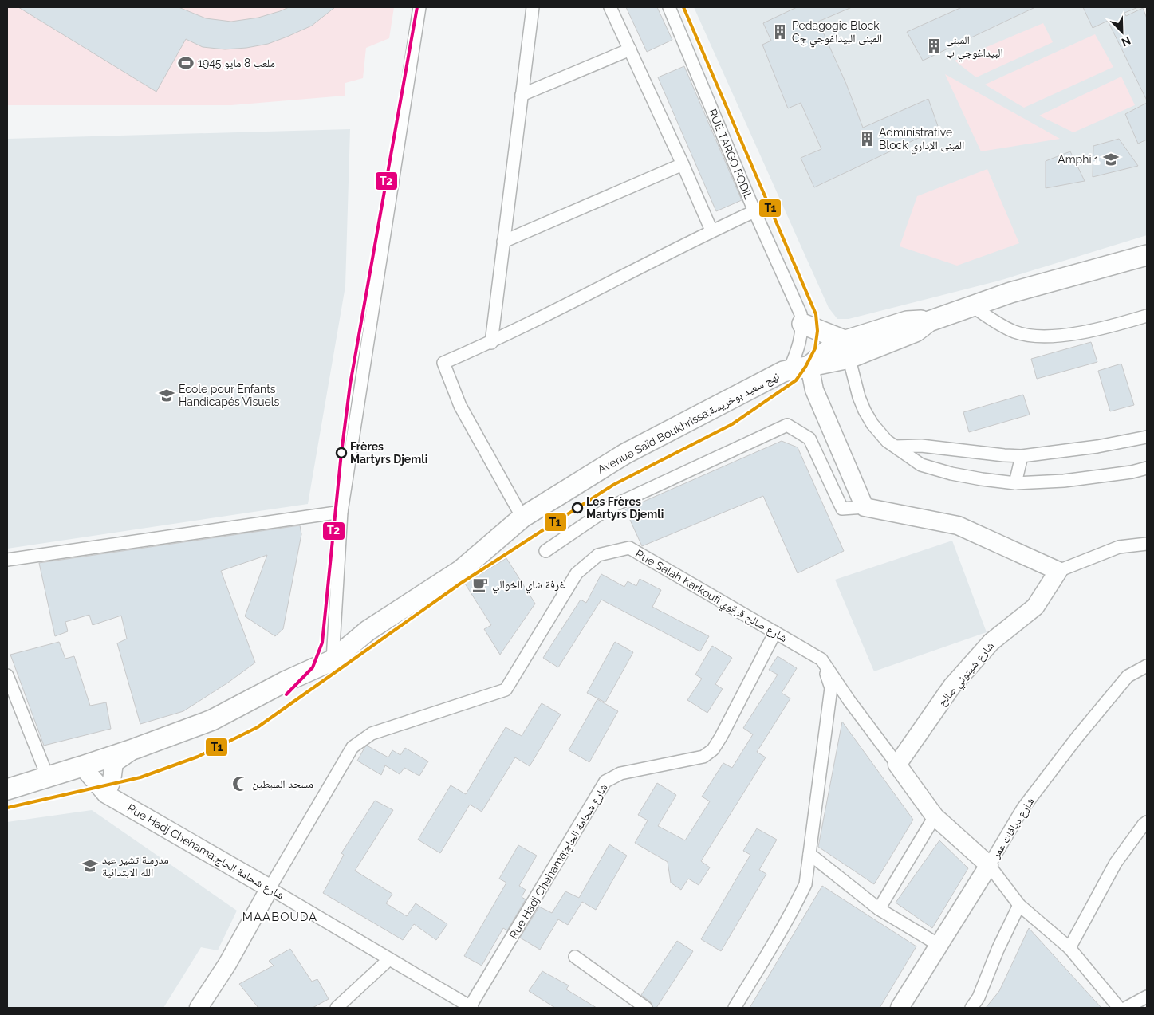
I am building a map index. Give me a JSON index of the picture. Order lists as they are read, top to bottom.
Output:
{
  "streets": {
    "main road": ["Avenue Saïd Boukhrissa;نهج سعيد بوخريسة"],
    "street": [
      "RUE TARGO FODIL",
      "Rue Salah Karkoufi;شارع صالح قرقوي",
      "شارع شيتوني صالح",
      "شارع ديافات عمر",
      "Rue Hadj Chehama;شارع شحامة الحاج"
    ]
  },
  "crossings": [
    ["RUE TARGO FODIL", "Avenue Saïd Boukhrissa;نهج سعيد بوخريسة"],
    ["Avenue Saïd Boukhrissa;نهج سعيد بوخريسة", "Rue Hadj Chehama;شارع شحامة الحاج"],
    ["Rue Salah Karkoufi;شارع صالح قرقوي", "شارع شيتوني صالح"],
    ["Rue Salah Karkoufi;شارع صالح قرقوي", "Rue Hadj Chehama;شارع شحامة الحاج"]
  ],
  "districts": ["MAABOUDA"],
  "places": {
    "building": ["Pedagogic Block Cالمبنى البيداغوجي ج", "المبنى البيداغوجي ب", "Administrative Block المبنى الإداري"],
    "sports": ["ملعب 8 مايو 1945"],
    "school or university": ["Amphi 1", "Ecole pour Enfants Handicapés Visuels", "مدرسة تشير عبد الله الابتدائية"],
    "other": ["Frères Martyrs Djemli", "Les Frères Martyrs Djemli"],
    "cafe": ["غرفة شاي الخوالي"],
    "mosque": ["مسجد السبطين"]
  },
  "lines": ["transit line T1", "transit line T2"],
  "north": "bottom right"
}
